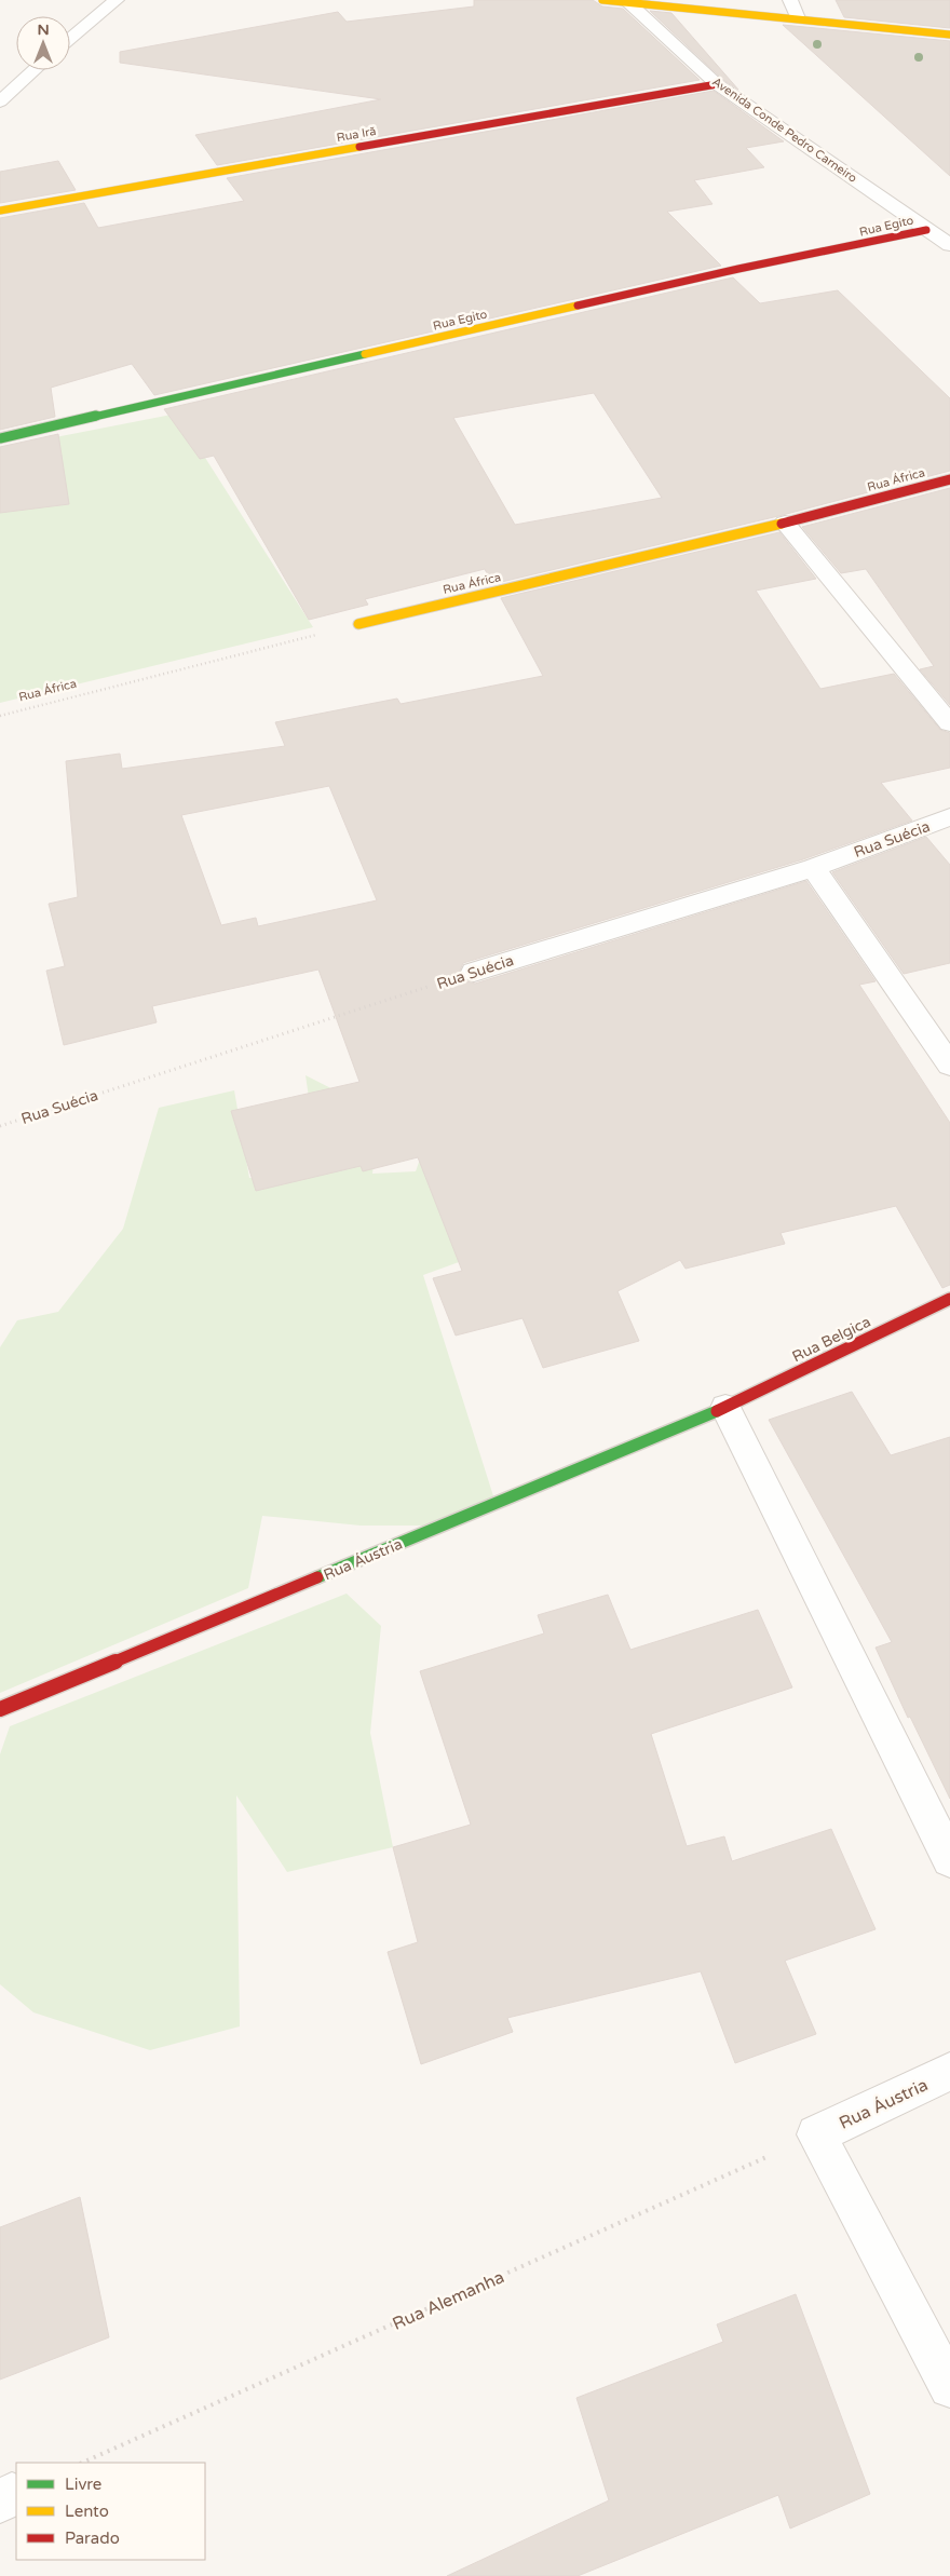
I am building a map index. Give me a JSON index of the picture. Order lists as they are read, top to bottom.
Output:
{
  "streets": {
    "street": [
      "Avenida Conde Pedro Carneiro",
      "Rua Irã",
      "Rua Egito",
      "Rua África",
      "Rua Suécia",
      "Rua Belgica",
      "Rua Áustria"
    ],
    "path": ["Rua Alemanha"]
  },
  "crossings": [
    ["Avenida Conde Pedro Carneiro", "Rua Irã"],
    ["Avenida Conde Pedro Carneiro", "Rua Egito"],
    ["Rua Belgica", "Rua Áustria"],
    ["Rua Áustria", "Rua Alemanha"]
  ],
  "legend": ["Livre", "Lento", "Parado"],
  "north": "top"
}
